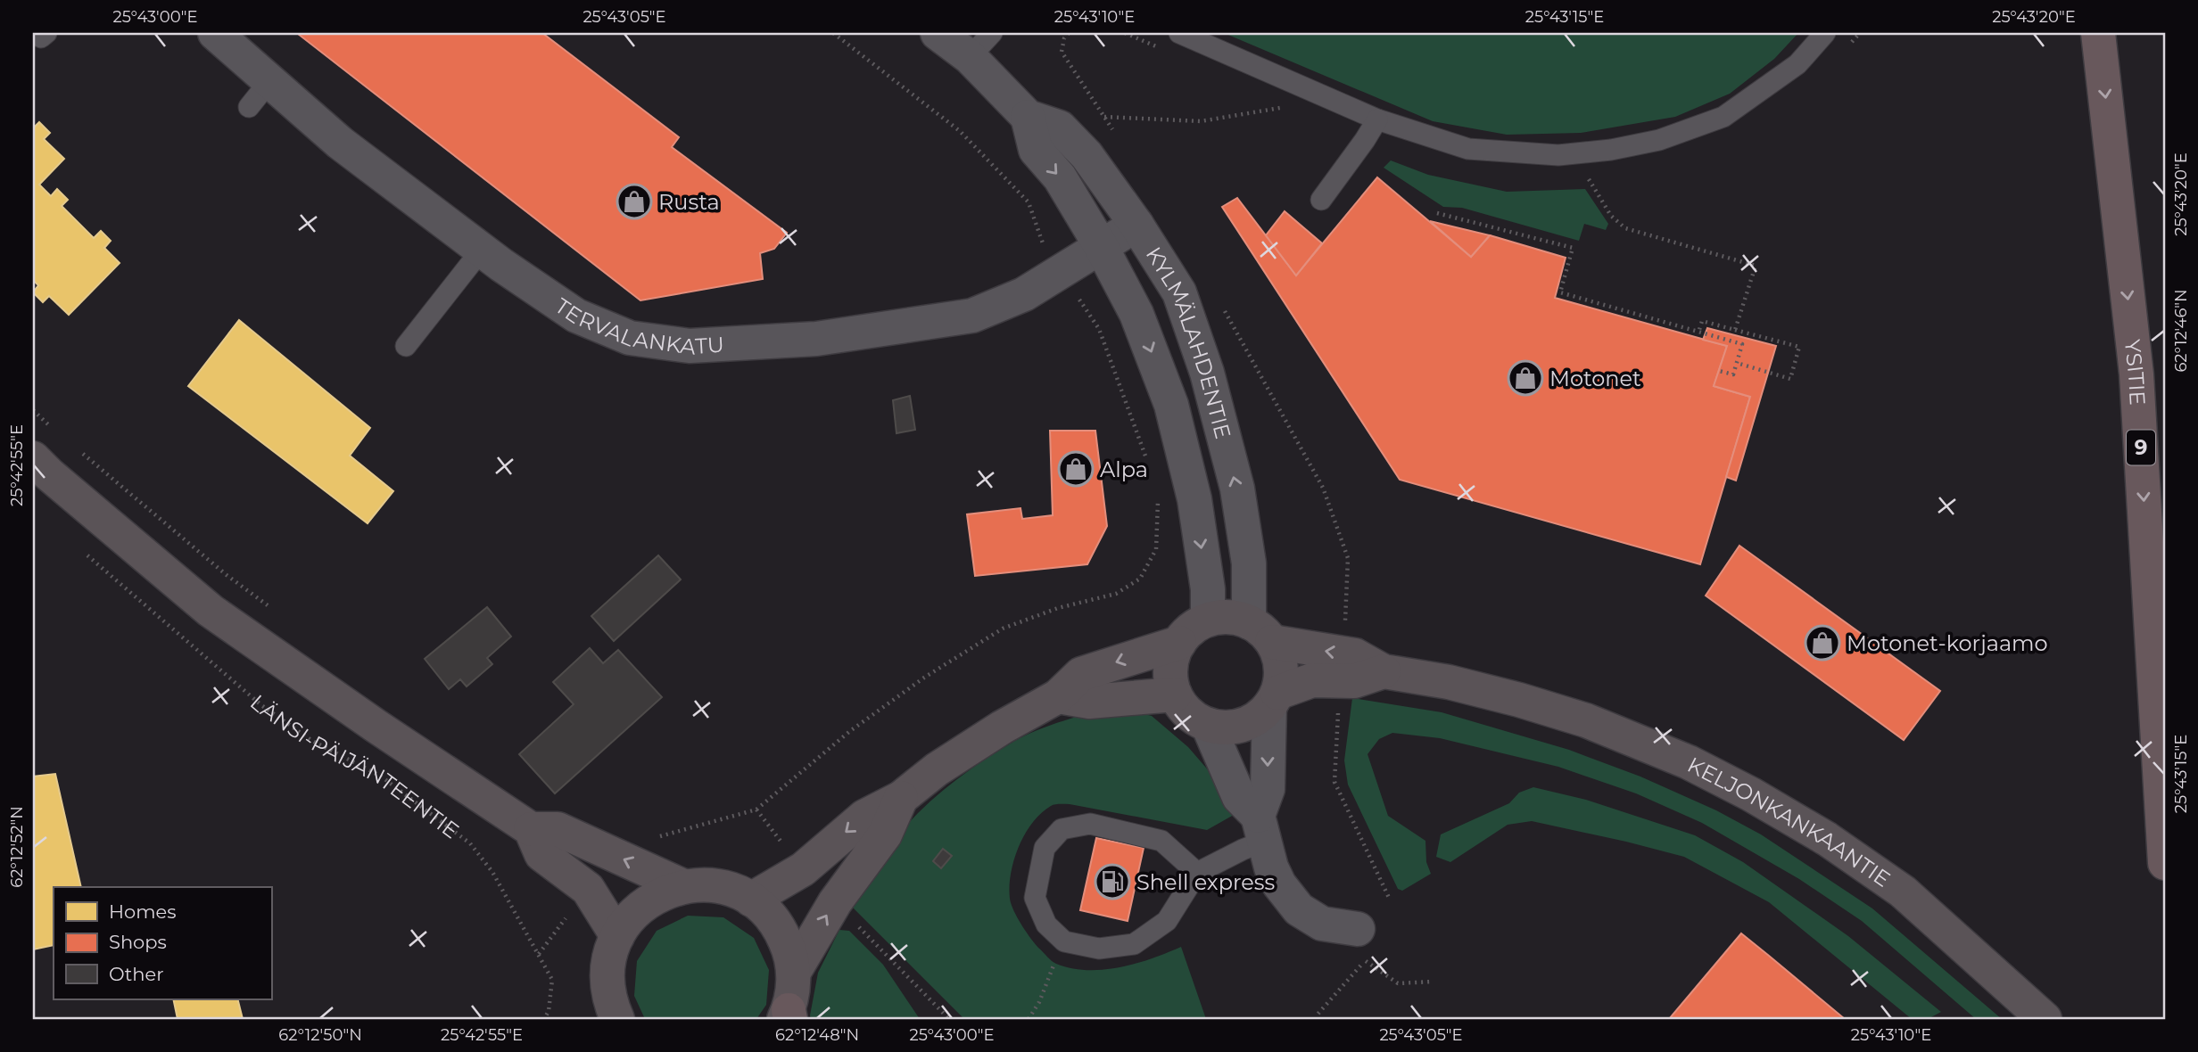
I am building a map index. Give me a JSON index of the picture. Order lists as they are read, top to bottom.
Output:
{
  "streets": {
    "highway": ["YSITIE", "9"],
    "main road": ["LÄNSI-PÄIJÄNTEENTIE", "KELJONKANKAANTIE"],
    "street": ["TERVALANKATU", "KYLMÄLAHDENTIE"]
  },
  "crossings": [
    ["TERVALANKATU", "KYLMÄLAHDENTIE"],
    ["KYLMÄLAHDENTIE", "KELJONKANKAANTIE"]
  ],
  "one_way": ["YSITIE"],
  "places": {
    "shop": [
      "Rusta",
      "Motonet",
      "Alpa",
      "Motonet-korjaamo"
    ],
    "fuel station": ["Shell express"]
  },
  "legend": ["Homes", "Shops", "Other"],
  "coordinates": [
    "25°43'00\"E",
    "25°43'05\"E",
    "25°43'10\"E",
    "25°43'15\"E",
    "25°43'20\"E",
    "62°12'46\"N",
    "25°42'55\"E",
    "62°12'52\"N",
    "62°12'50\"N",
    "62°12'48\"N"
  ]
}
